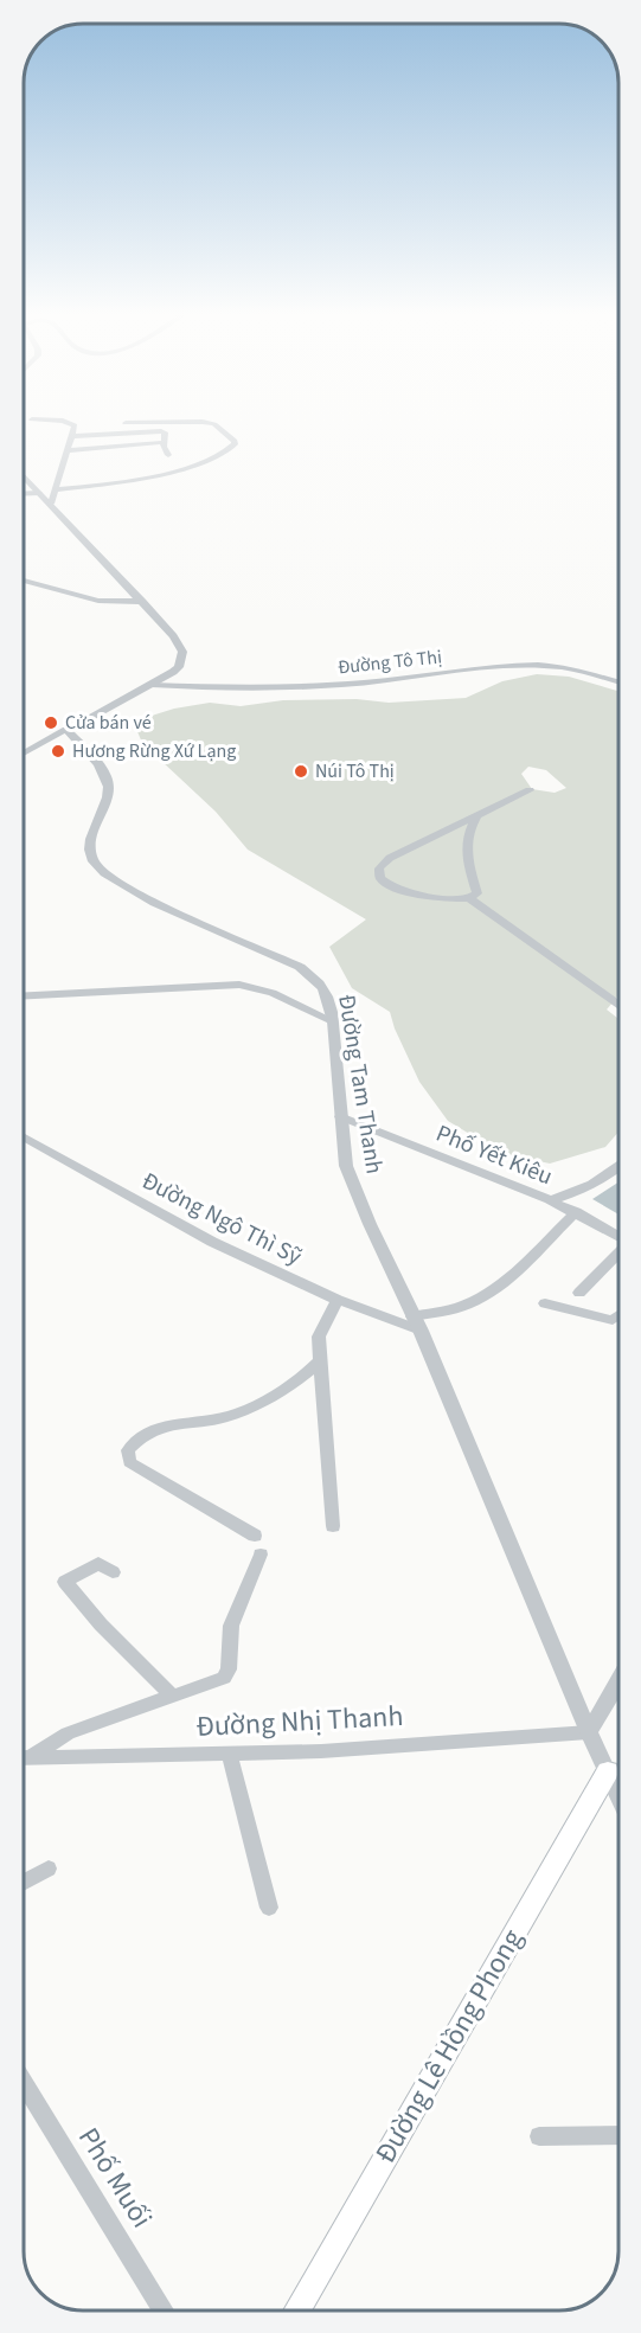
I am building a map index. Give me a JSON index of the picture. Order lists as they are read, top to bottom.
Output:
{
  "streets": {
    "main road": ["Đường Lê Hồng Phong"],
    "street": [
      "Đường Tô Thị",
      "Đường Tam Thanh",
      "Phố Yết Kiêu",
      "Đường Ngô Thì Sỹ",
      "Đường Nhị Thanh",
      "Phố Muối"
    ]
  },
  "crossings": [
    ["Đường Tam Thanh", "Phố Yết Kiêu"],
    ["Đường Tam Thanh", "Đường Ngô Thì Sỹ"],
    ["Đường Tam Thanh", "Đường Nhị Thanh"],
    ["Đường Tam Thanh", "Đường Lê Hồng Phong"]
  ],
  "places": ["Cửa bán vé", "Hương Rừng Xứ Lạng", "Núi Tô Thị"]
}
